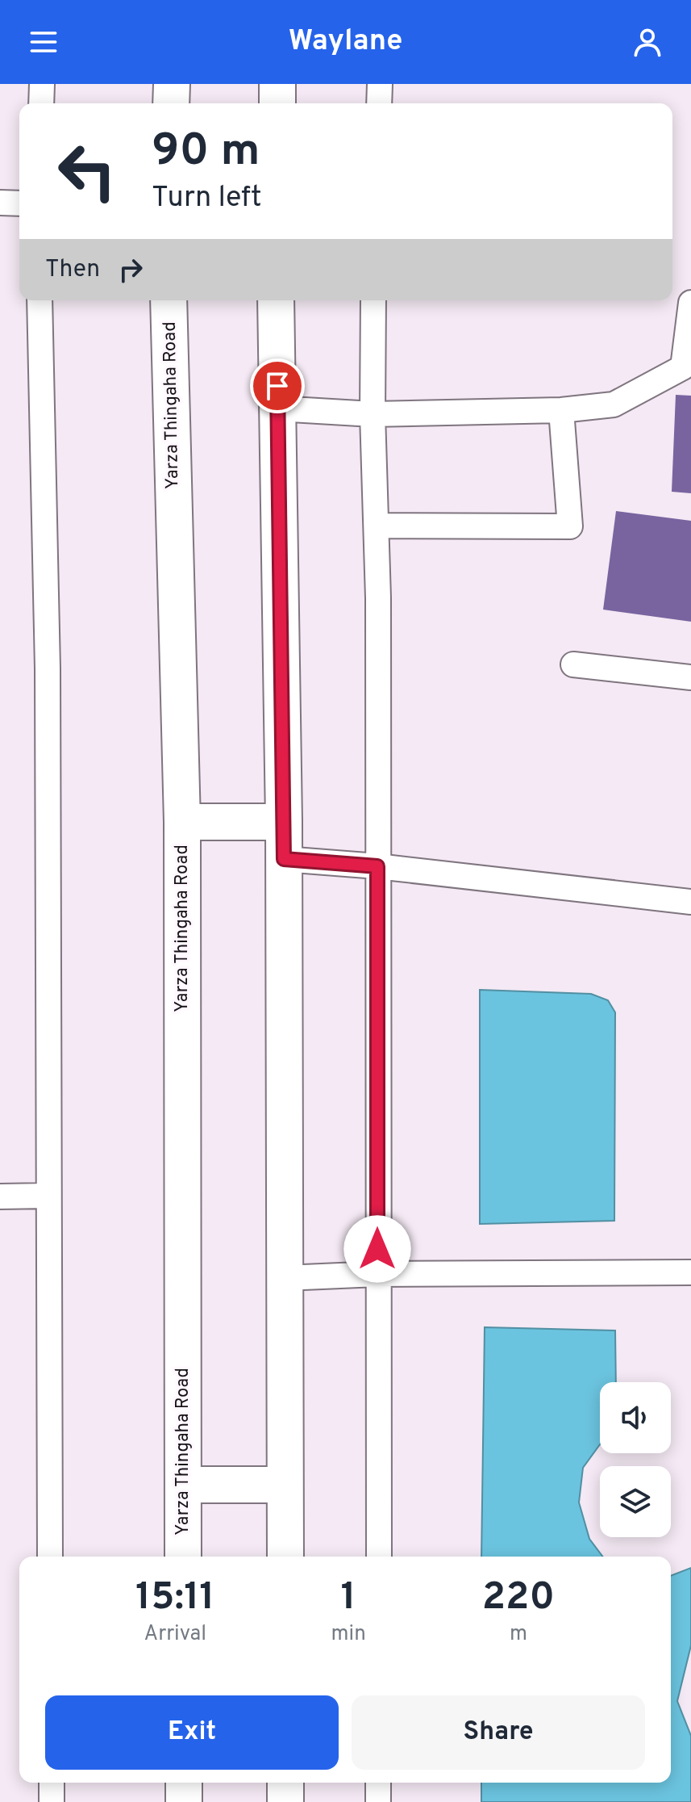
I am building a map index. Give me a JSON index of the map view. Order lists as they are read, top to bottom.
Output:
{
  "streets": {
    "main road": ["Yarza Thingaha Road"]
  },
  "page": {
    "header": "Waylane",
    "turn": ["90 m", "Turn left"],
    "then": "Then",
    "eta": [
      "15:11",
      "Arrival",
      "1",
      "min",
      "220",
      "m"
    ],
    "buttons": ["Exit", "Share"]
  }
}
